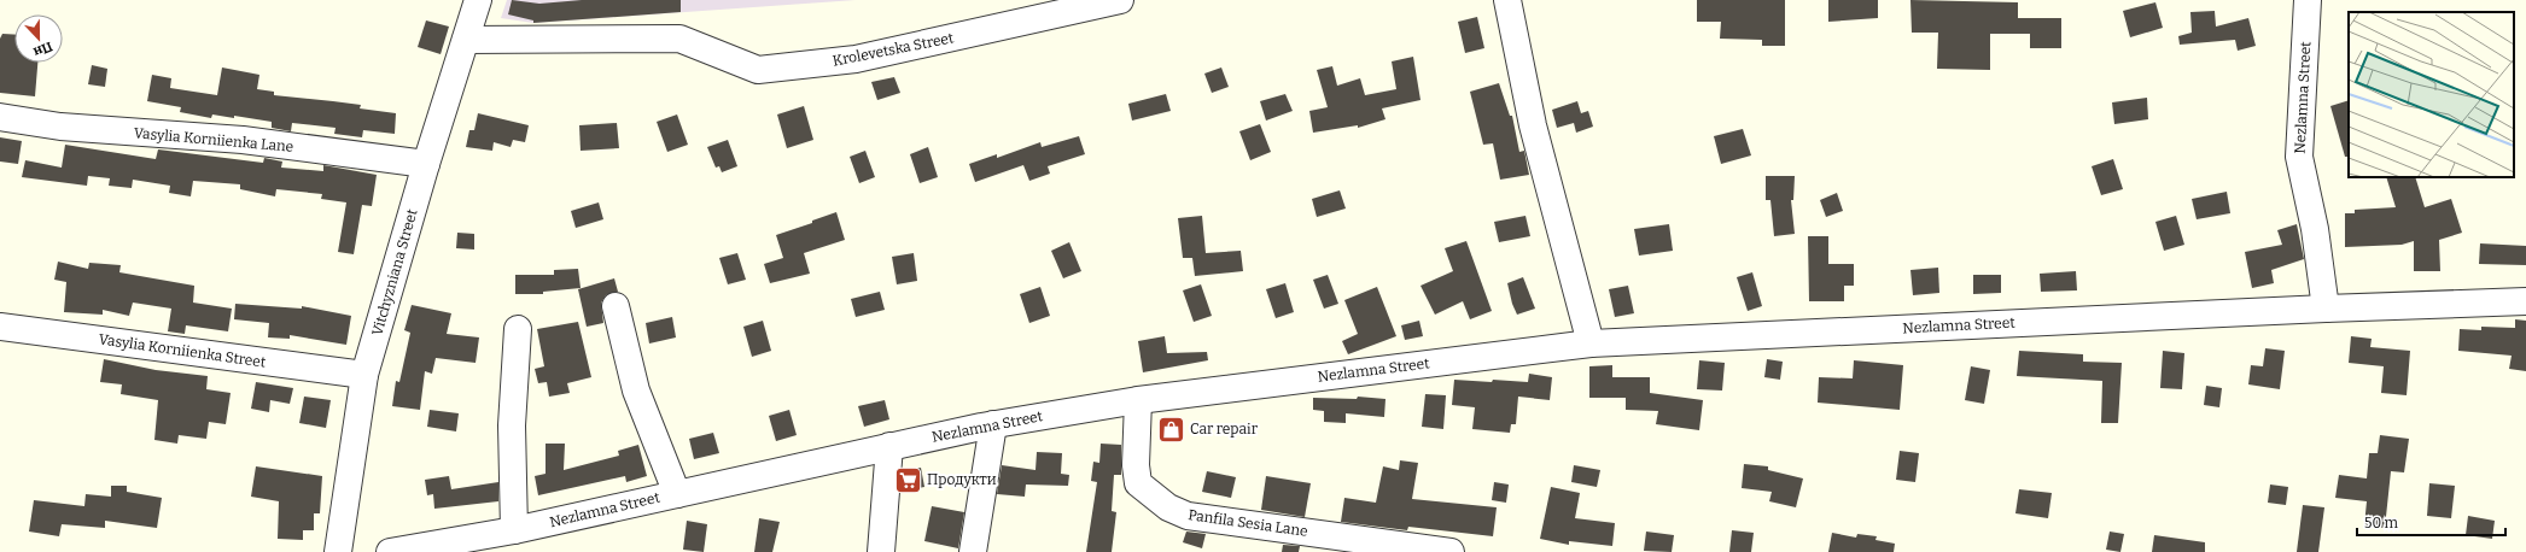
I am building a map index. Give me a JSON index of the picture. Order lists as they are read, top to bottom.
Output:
{
  "streets": {
    "street": [
      "Krolevetska Street",
      "Nezlamna Street",
      "Vasylia Korniienka Lane",
      "Vitchyzniana Street",
      "Vasylia Korniienka Street",
      "Panfila Sesia Lane"
    ]
  },
  "crossings": [
    ["Krolevetska Street", "Vitchyzniana Street"],
    ["Nezlamna Street", "Panfila Sesia Lane"],
    ["Vasylia Korniienka Lane", "Vitchyzniana Street"],
    ["Vitchyzniana Street", "Vasylia Korniienka Street"]
  ],
  "places": {
    "shop": ["Car repair"],
    "supermarket": ["Продукти"]
  },
  "scale_bar": "50 m",
  "north": "bottom"
}
